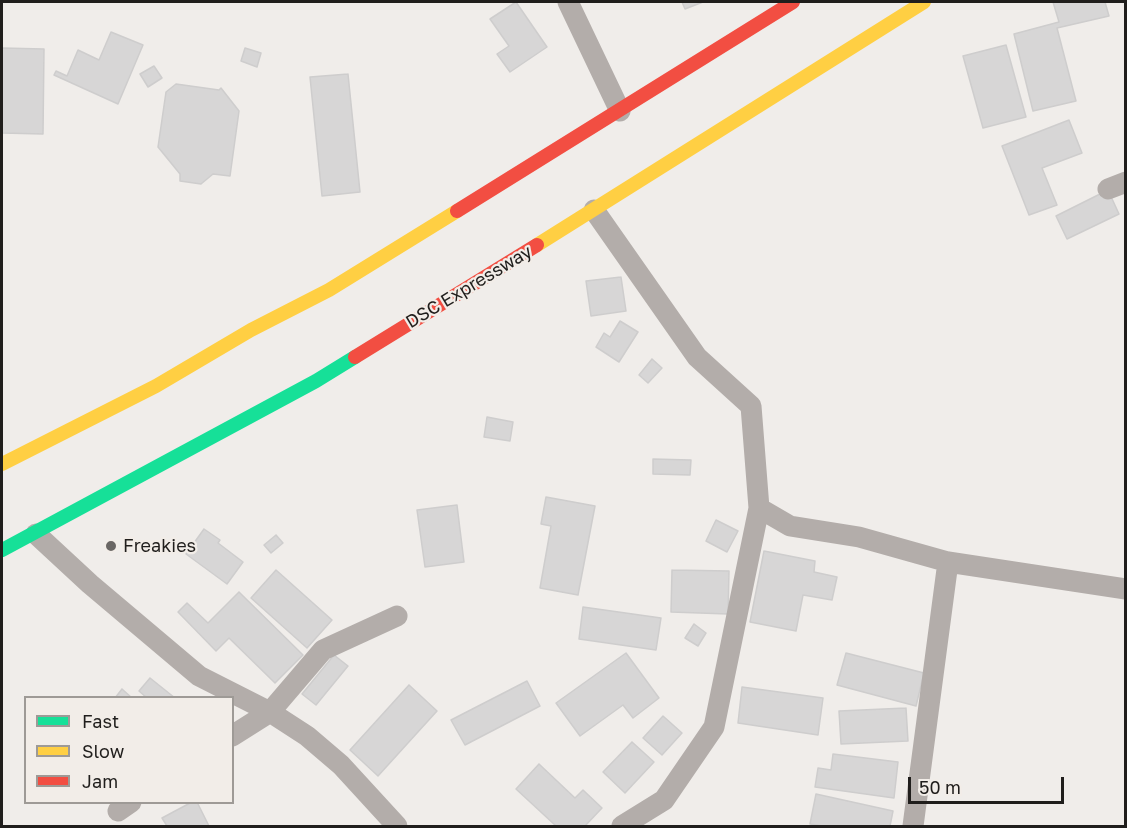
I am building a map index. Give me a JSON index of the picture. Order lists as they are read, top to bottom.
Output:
{
  "streets": {
    "main road": ["DSC Expressway"]
  },
  "places": ["Freakies"],
  "legend": ["Fast", "Slow", "Jam"],
  "scale_bar": "50 m"
}
